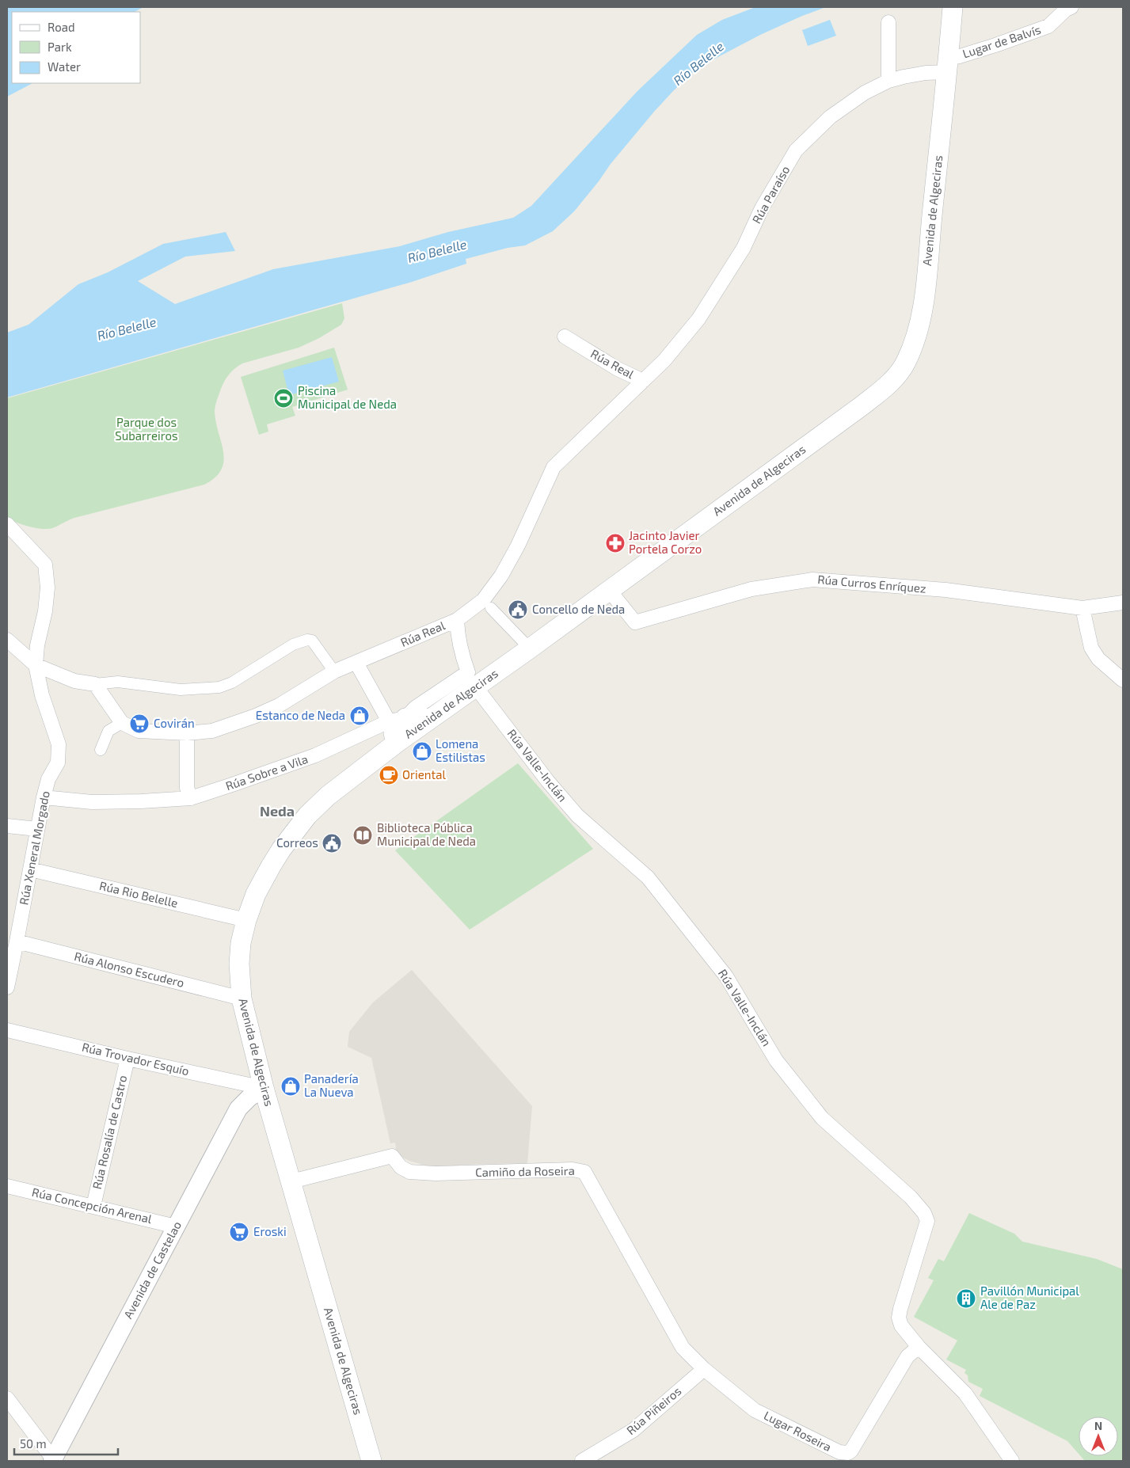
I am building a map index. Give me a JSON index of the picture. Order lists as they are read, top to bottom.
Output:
{
  "streets": {
    "main road": ["Avenida de Algeciras"],
    "street": [
      "Lugar de Balvís",
      "Rúa Paraíso",
      "Rúa Real",
      "Rúa Curros Enríquez",
      "Rúa Valle-Inclán",
      "Rúa Sobre a Vila",
      "Rúa Xeneral Morgado",
      "Rúa Rio Belelle",
      "Rúa Alonso Escudero",
      "Rúa Trovador Esquío",
      "Rúa Rosalía de Castro",
      "Camiño da Roseira",
      "Rúa Concepción Arenal",
      "Avenida de Castelao",
      "Rúa Piñeiros",
      "Lugar Roseira"
    ]
  },
  "crossings": [
    ["Lugar de Balvís", "Rúa Paraíso"],
    ["Lugar de Balvís", "Avenida de Algeciras"],
    ["Rúa Paraíso", "Avenida de Algeciras"],
    ["Rúa Paraíso", "Rúa Real"],
    ["Avenida de Algeciras", "Rúa Curros Enríquez"],
    ["Avenida de Algeciras", "Rúa Valle-Inclán"],
    ["Avenida de Algeciras", "Rúa Sobre a Vila"],
    ["Avenida de Algeciras", "Rúa Rio Belelle"],
    ["Avenida de Algeciras", "Rúa Alonso Escudero"],
    ["Avenida de Algeciras", "Rúa Trovador Esquío"],
    ["Avenida de Algeciras", "Camiño da Roseira"],
    ["Avenida de Algeciras", "Avenida de Castelao"],
    ["Rúa Valle-Inclán", "Lugar Roseira"],
    ["Rúa Sobre a Vila", "Rúa Xeneral Morgado"],
    ["Rúa Xeneral Morgado", "Rúa Rio Belelle"],
    ["Rúa Xeneral Morgado", "Rúa Alonso Escudero"],
    ["Rúa Trovador Esquío", "Rúa Rosalía de Castro"],
    ["Rúa Trovador Esquío", "Avenida de Castelao"],
    ["Rúa Rosalía de Castro", "Rúa Concepción Arenal"],
    ["Camiño da Roseira", "Rúa Piñeiros"],
    ["Camiño da Roseira", "Lugar Roseira"],
    ["Rúa Concepción Arenal", "Avenida de Castelao"],
    ["Rúa Piñeiros", "Lugar Roseira"]
  ],
  "districts": ["Neda"],
  "water": ["Río Belelle"],
  "parks": ["Parque dos Subarreiros"],
  "places": {
    "sports": ["Piscina Municipal de Neda"],
    "pharmacy": ["Jacinto Javier Portela Corzo"],
    "public building": ["Concello de Neda", "Correos"],
    "shop": ["Estanco de Neda", "Lomena Estilistas", "Panadería La Nueva"],
    "supermarket": ["Covirán", "Eroski"],
    "cafe": ["Oriental"],
    "library": ["Biblioteca Pública Municipal de Neda"],
    "building": ["Pavillón Municipal Ale de Paz"]
  },
  "legend": ["Road", "Park", "Water"],
  "scale_bar": "50 m",
  "north": "top"
}
